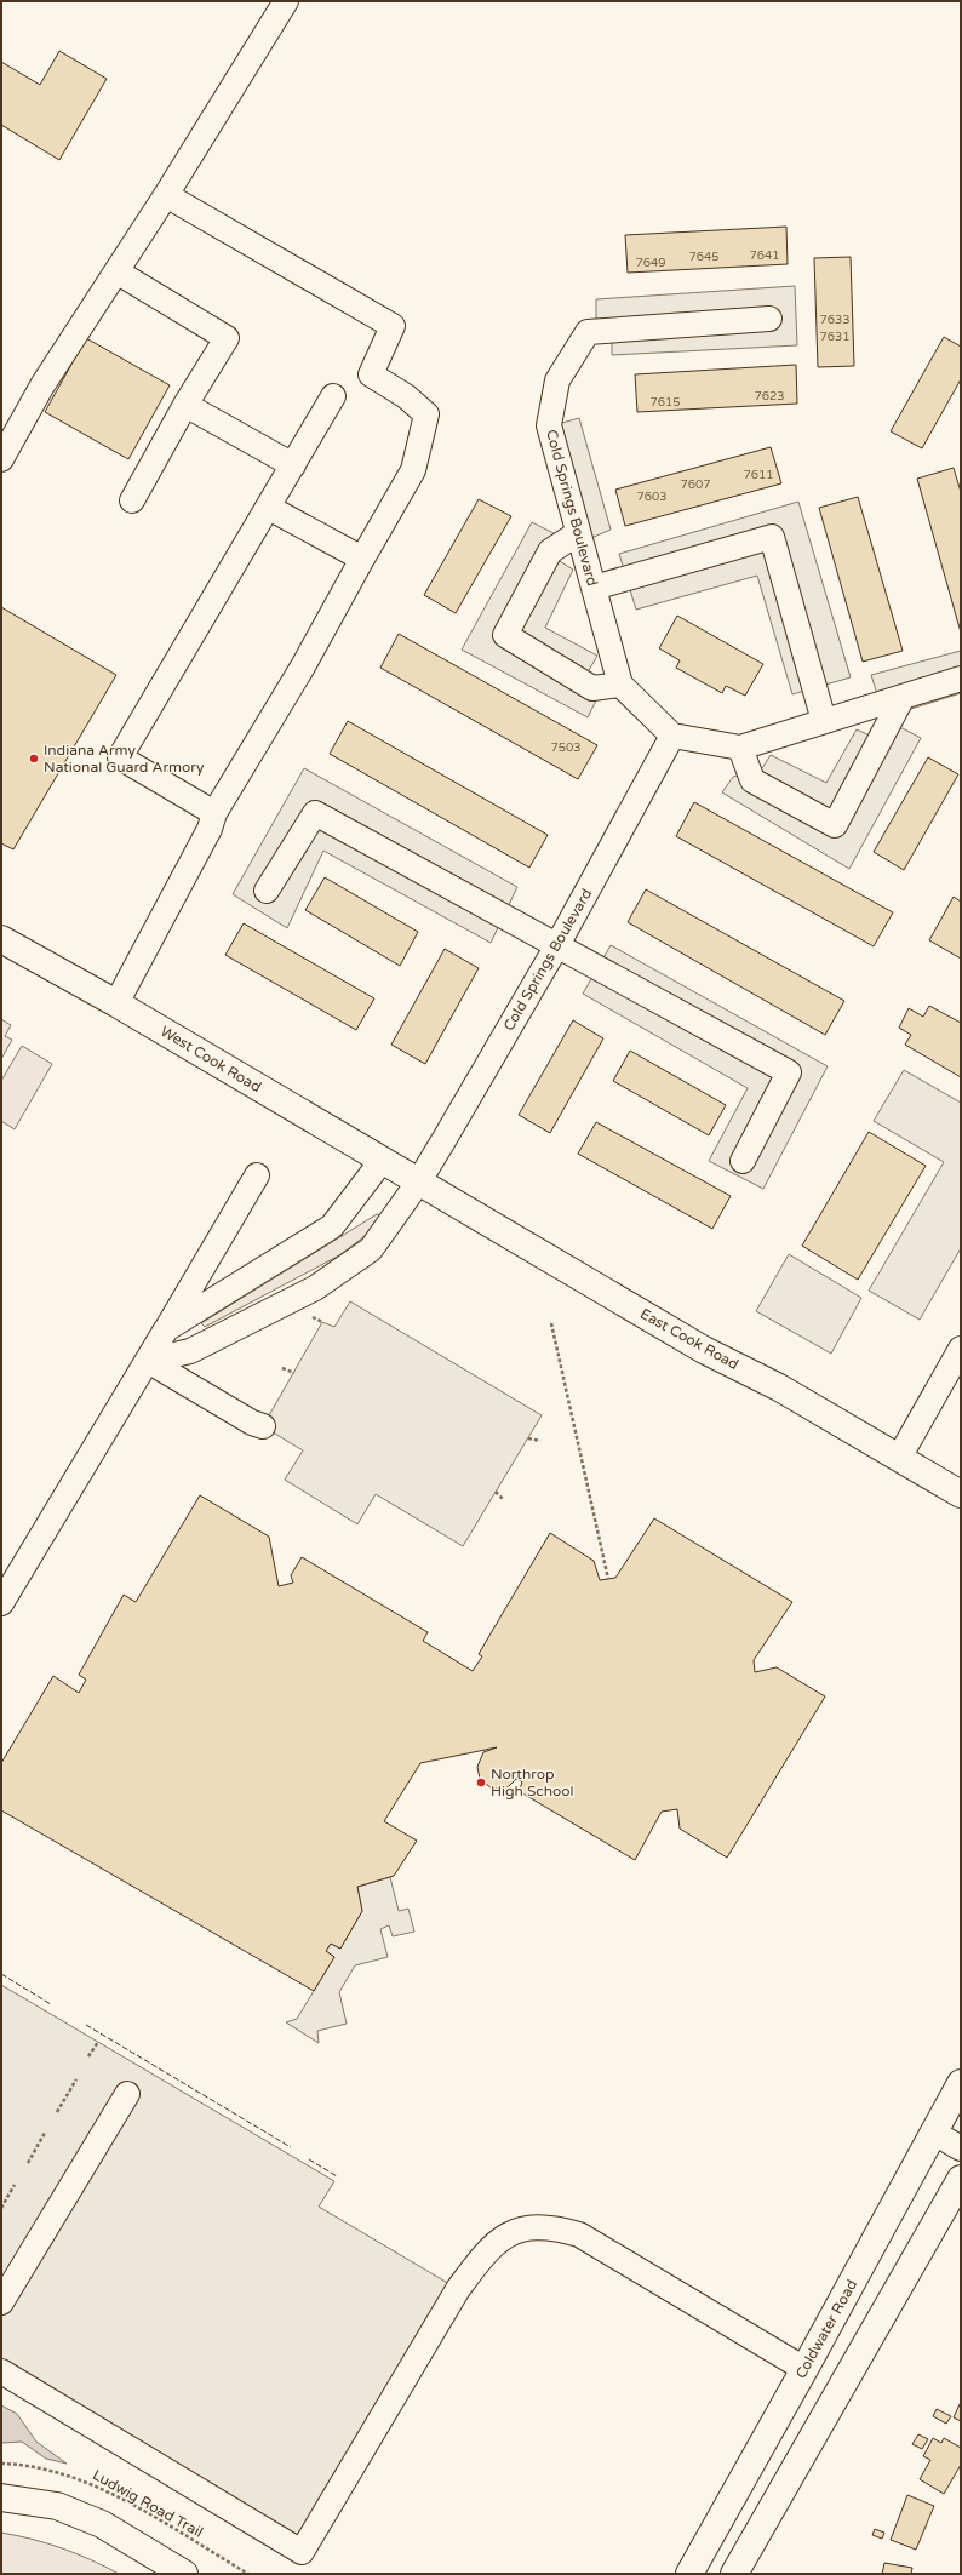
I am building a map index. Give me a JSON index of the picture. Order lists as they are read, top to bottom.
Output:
{
  "streets": {
    "main road": ["West Cook Road", "East Cook Road", "Coldwater Road"],
    "street": ["Cold Springs Boulevard"],
    "path": ["Ludwig Road Trail"]
  },
  "crossings": [
    ["Cold Springs Boulevard", "West Cook Road"],
    ["Cold Springs Boulevard", "East Cook Road"],
    ["West Cook Road", "East Cook Road"]
  ],
  "places": ["Indiana Army National Guard Armory", "Northrop High School"],
  "house_numbers": [
    "7641",
    "7645",
    "7649",
    "7633",
    "7631",
    "7623",
    "7615",
    "7611",
    "7607",
    "7603",
    "7503"
  ]
}
